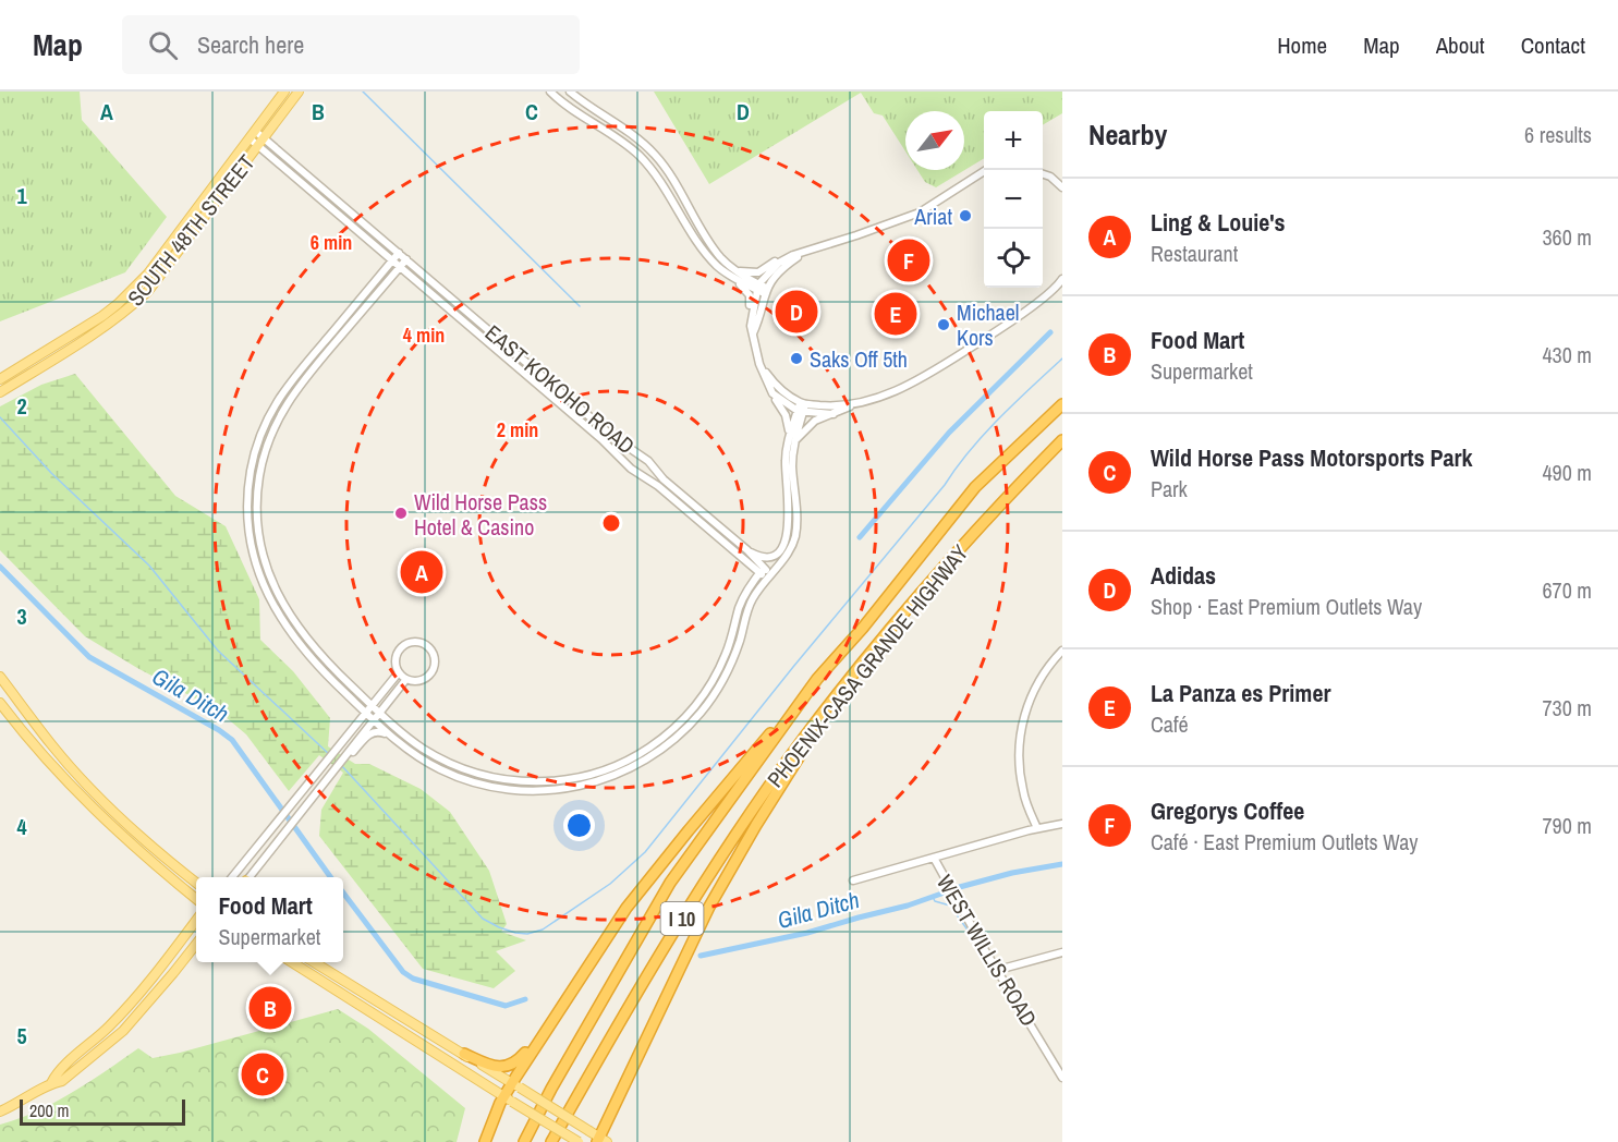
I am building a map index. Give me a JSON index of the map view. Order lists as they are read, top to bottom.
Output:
{
  "streets": {
    "highway": ["PHOENIX-CASA GRANDE HIGHWAY", "I 10"],
    "main road": ["SOUTH 48TH STREET"],
    "street": ["EAST KOKOHO ROAD", "WEST WILLIS ROAD"]
  },
  "crossings": [
    ["SOUTH 48TH STREET", "EAST KOKOHO ROAD"],
    ["PHOENIX-CASA GRANDE HIGHWAY", "I 10"]
  ],
  "water": ["Gila Ditch"],
  "places": [
    "Ariat",
    "Michael Kors",
    "Saks Off 5th",
    "Wild Horse Pass Hotel & Casino"
  ],
  "scale_bar": "200 m",
  "north": "top right",
  "page": {
    "header": "Map",
    "search": "Search here",
    "nav": [
      "Home",
      "Map",
      "About",
      "Contact"
    ],
    "heading": ["Nearby", "6 results"],
    "map_buttons": ["+", "−"],
    "list": [
      {
        "mark": "A",
        "name": "Ling & Louie's",
        "note": "Restaurant",
        "value": "360 m"
      },
      {
        "mark": "B",
        "name": "Food Mart",
        "note": "Supermarket",
        "value": "430 m"
      },
      {
        "mark": "C",
        "name": "Wild Horse Pass Motorsports Park",
        "note": "Park",
        "value": "490 m"
      },
      {
        "mark": "D",
        "name": "Adidas",
        "note": "Shop · East Premium Outlets Way",
        "value": "670 m"
      },
      {
        "mark": "E",
        "name": "La Panza es Primer",
        "note": "Café",
        "value": "730 m"
      },
      {
        "mark": "F",
        "name": "Gregorys Coffee",
        "note": "Café · East Premium Outlets Way",
        "value": "790 m"
      }
    ],
    "pins": [
      "F",
      "D",
      "E",
      "A",
      "B",
      "C"
    ],
    "popup": ["Food Mart", "Supermarket"],
    "scale": "200 m"
  },
  "grid": {
    "columns": [
      "A",
      "B",
      "C",
      "D"
    ],
    "rows": [
      "1",
      "2",
      "3",
      "4",
      "5"
    ]
  },
  "rings": ["6 min", "4 min", "2 min"]
}
